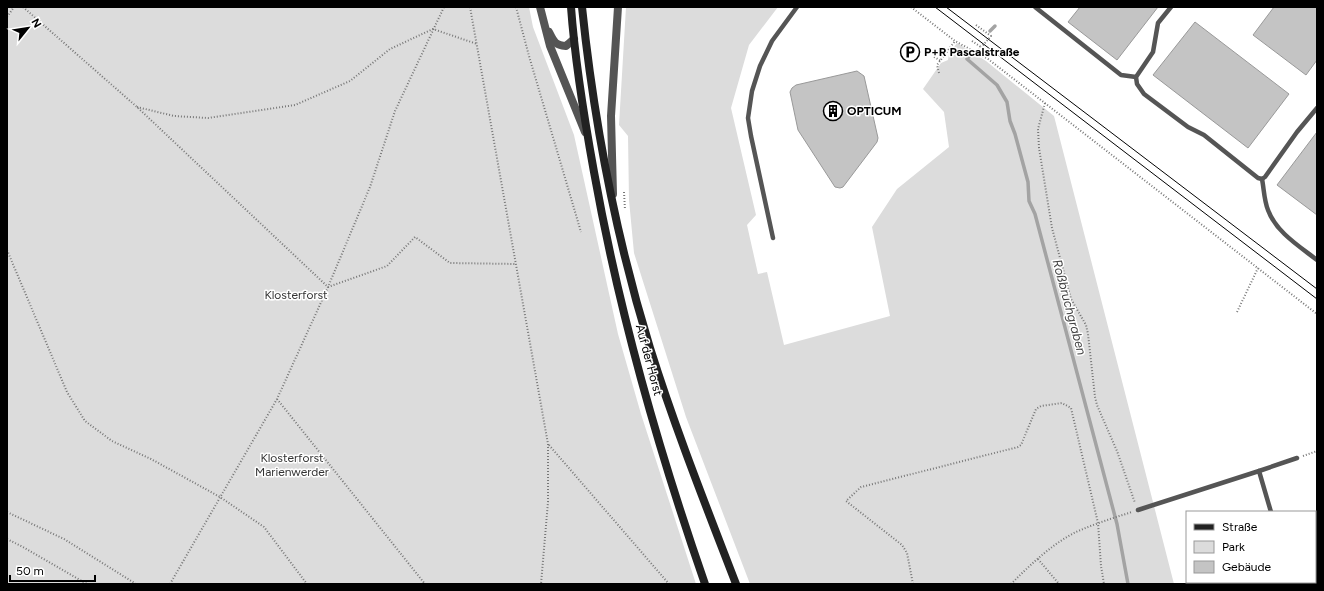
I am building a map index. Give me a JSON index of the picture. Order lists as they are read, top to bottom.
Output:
{
  "streets": {
    "street": ["Auf der Horst"]
  },
  "water": ["Roßbruchgraben"],
  "parks": ["Klosterforst", "Klosterforst Marienwerder"],
  "places": {
    "parking": ["P+R Pascalstraße"],
    "building": ["OPTICUM"]
  },
  "legend": ["Straße", "Park", "Gebäude"],
  "scale_bar": "50 m",
  "north": "top right"
}
